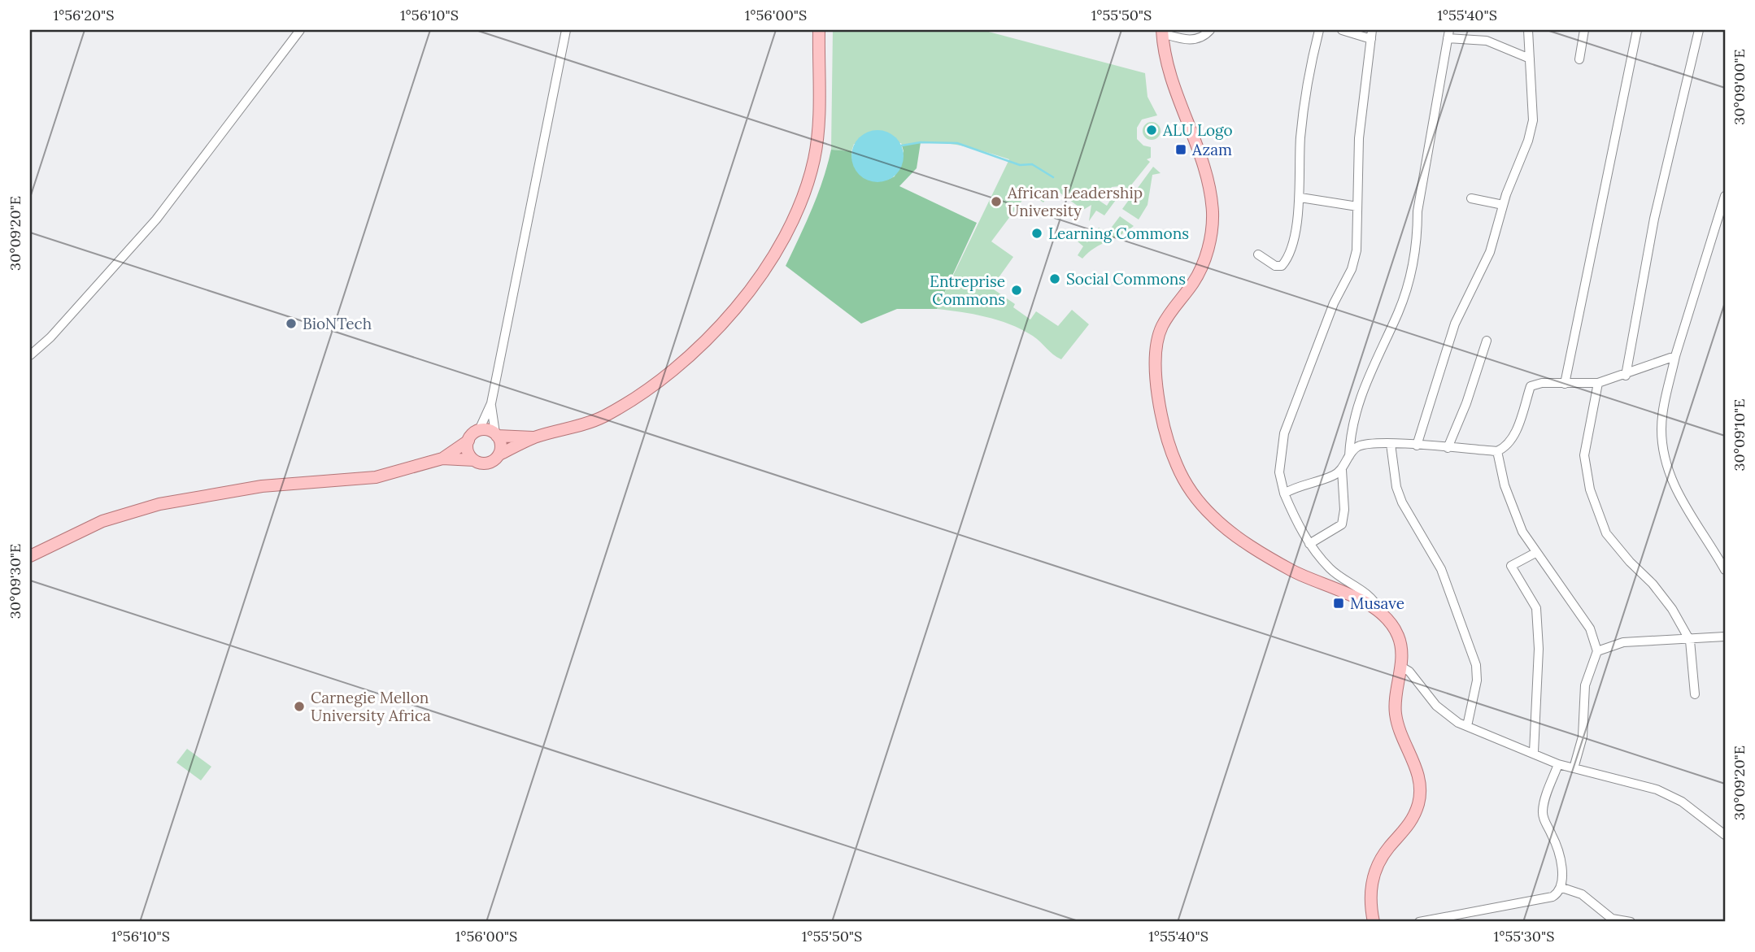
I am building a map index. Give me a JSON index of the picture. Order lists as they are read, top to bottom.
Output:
{
  "places": {
    "other": [
      "ALU Logo",
      "African Leadership University",
      "Learning Commons",
      "Social Commons",
      "Entreprise Commons",
      "BioNTech",
      "Carnegie Mellon University Africa"
    ],
    "transit": ["Azam", "Musave"]
  },
  "coordinates": [
    "1°56'20\"S",
    "1°56'10\"S",
    "1°56'00\"S",
    "1°55'50\"S",
    "1°55'40\"S",
    "30°09'00\"E",
    "30°09'20\"E",
    "30°09'10\"E",
    "30°09'30\"E",
    "1°55'30\"S"
  ]
}
